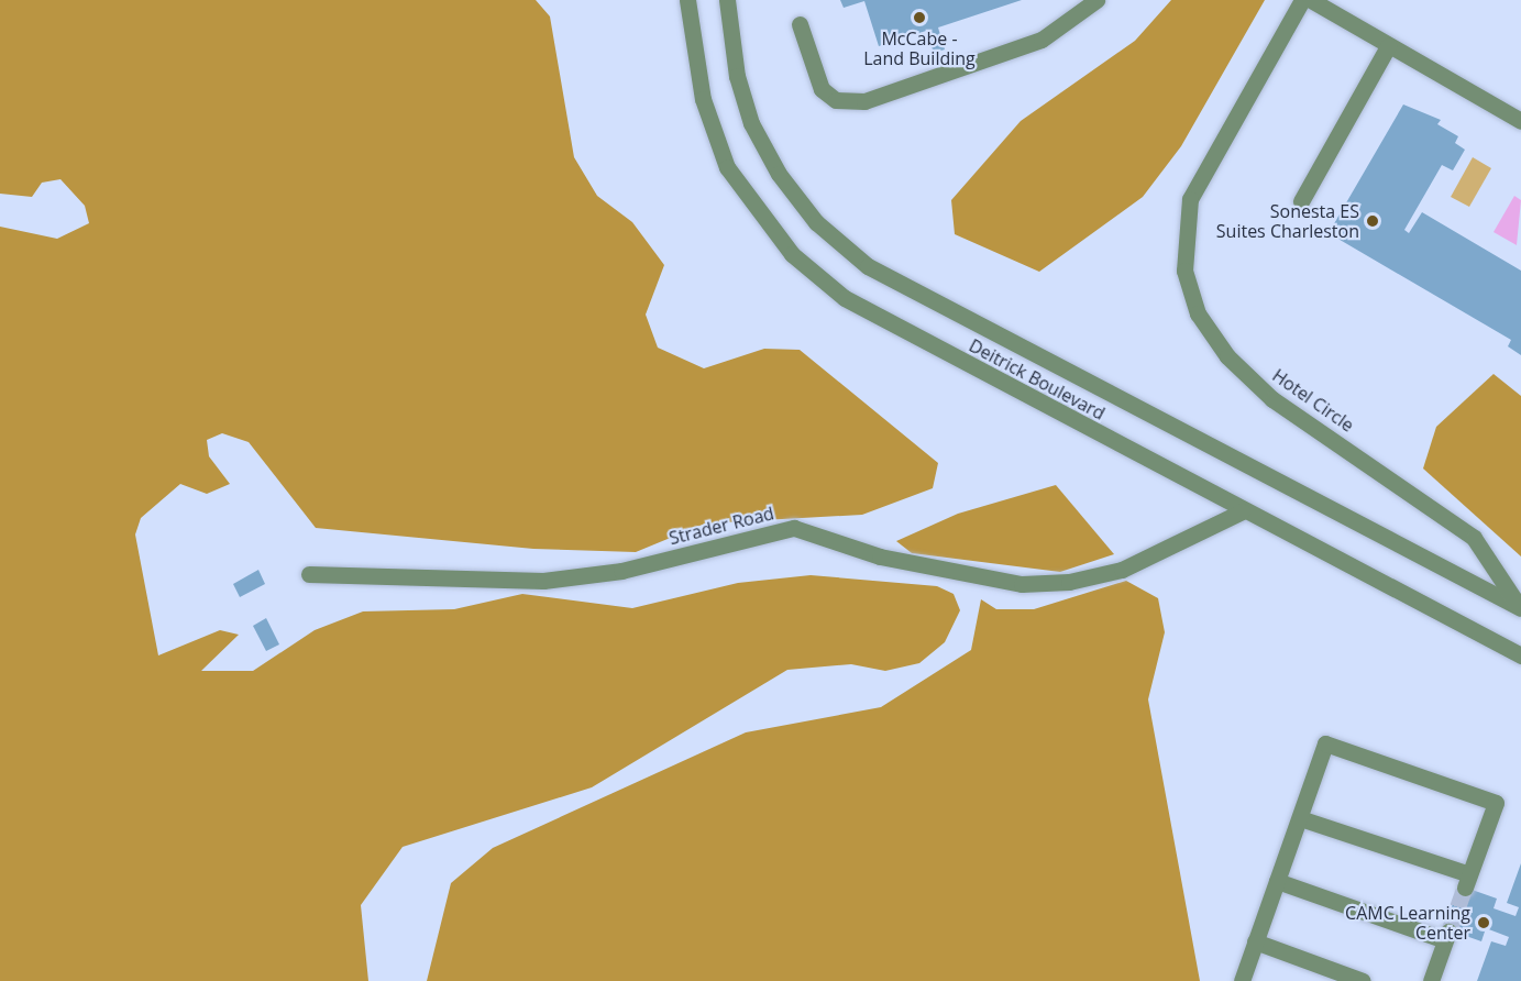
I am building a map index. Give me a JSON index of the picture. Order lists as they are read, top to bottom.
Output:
{
  "streets": {
    "street": ["Deitrick Boulevard", "Hotel Circle", "Strader Road"]
  },
  "crossings": [
    ["Deitrick Boulevard", "Hotel Circle"],
    ["Deitrick Boulevard", "Strader Road"]
  ],
  "places": ["McCabe - Land Building", "Sonesta ES Suites Charleston", "CAMC Learning Center"]
}
